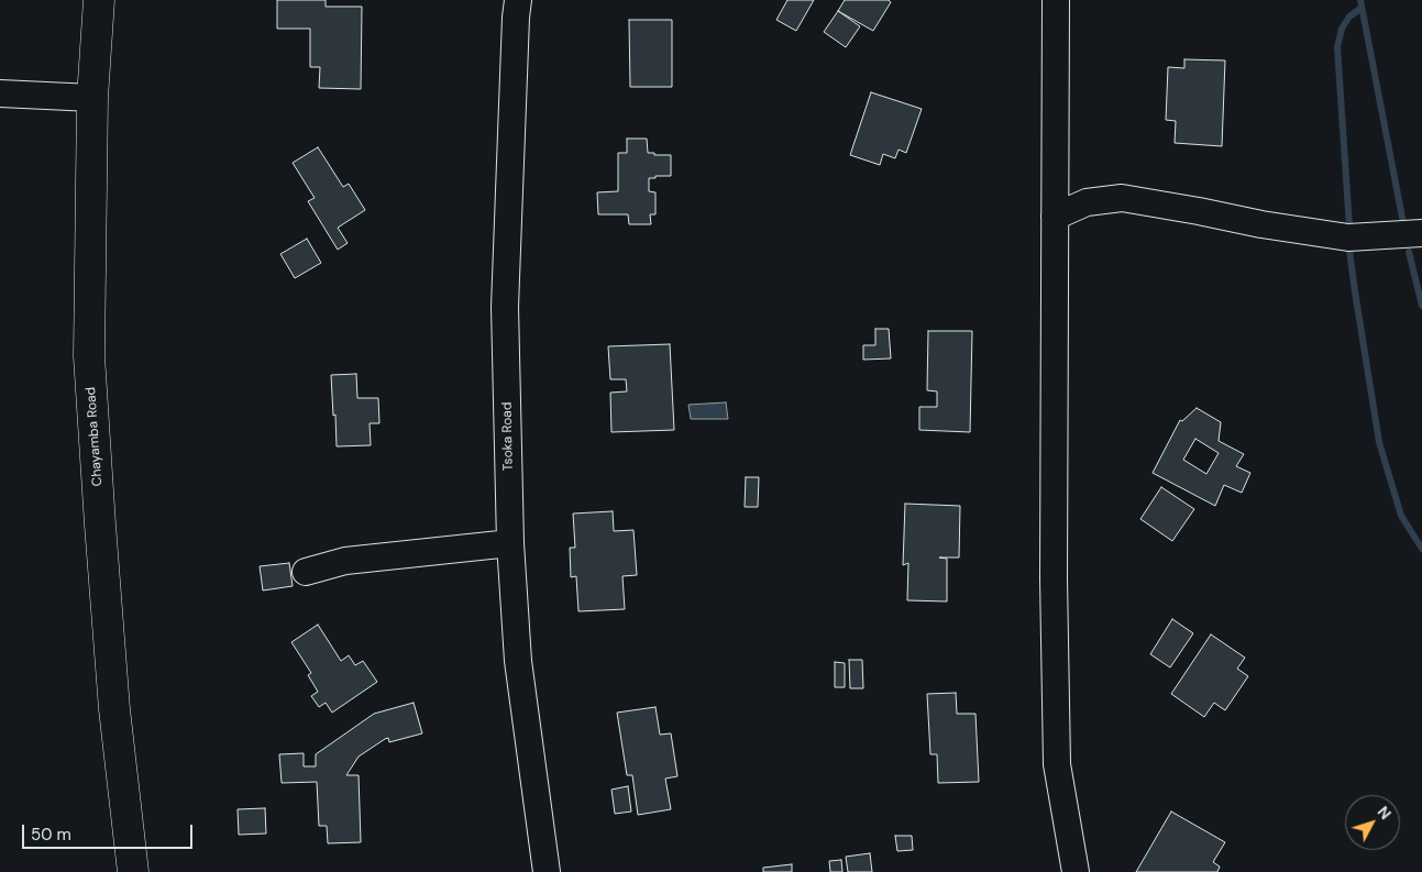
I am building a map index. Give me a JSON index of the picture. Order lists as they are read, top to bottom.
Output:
{
  "streets": {
    "main road": ["Chayamba Road"],
    "street": ["Tsoka Road"]
  },
  "scale_bar": "50 m",
  "north": "top right"
}
